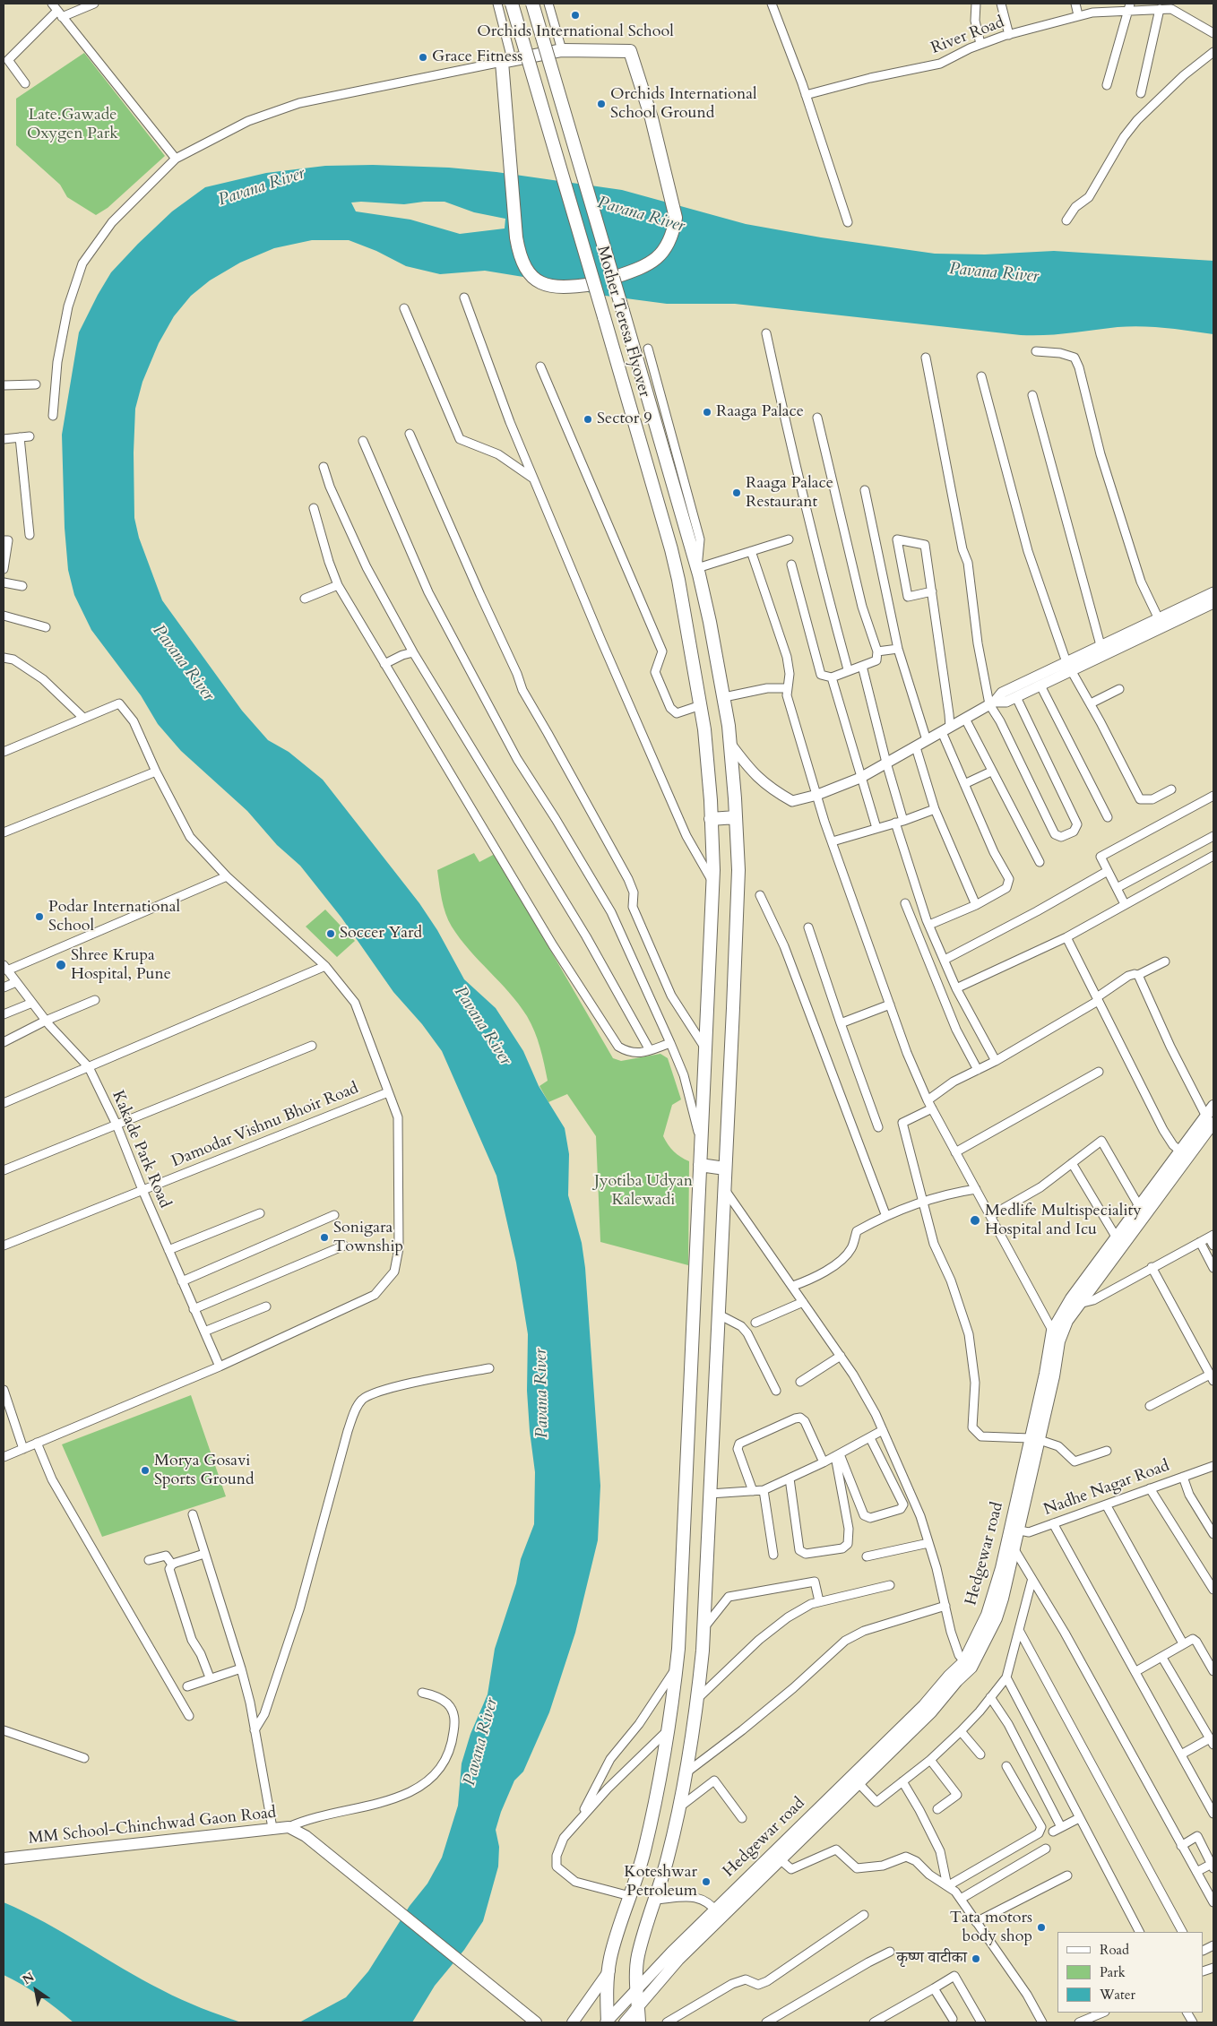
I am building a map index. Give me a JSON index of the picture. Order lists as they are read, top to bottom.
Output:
{
  "streets": {
    "main road": ["Mother Teresa Flyover", "Hedgewar road", "MM School-Chinchwad Gaon Road"],
    "street": [
      "River Road",
      "Damodar Vishnu Bhoir Road",
      "Kakade Park Road",
      "Nadhe Nagar Road"
    ]
  },
  "crossings": [
    ["Mother Teresa Flyover", "Hedgewar road"],
    ["Damodar Vishnu Bhoir Road", "Kakade Park Road"],
    ["Nadhe Nagar Road", "Hedgewar road"]
  ],
  "water": ["Pavana River"],
  "parks": ["Late.Gawade Oxygen Park", "Jyotiba Udyan Kalewadi"],
  "places": [
    "Orchids International School",
    "Grace Fitness",
    "Orchids International School Ground",
    "Raaga Palace",
    "Sector 9",
    "Raaga Palace Restaurant",
    "Podar International School",
    "Soccer Yard",
    "Shree Krupa Hospital, Pune",
    "Medlife Multispeciality Hospital and Icu",
    "Sonigara Township",
    "Morya Gosavi Sports Ground",
    "Koteshwar Petroleum",
    "Tata motors body shop",
    "कृष्ण वाटीका"
  ],
  "legend": ["Road", "Park", "Water"],
  "north": "top left"
}
